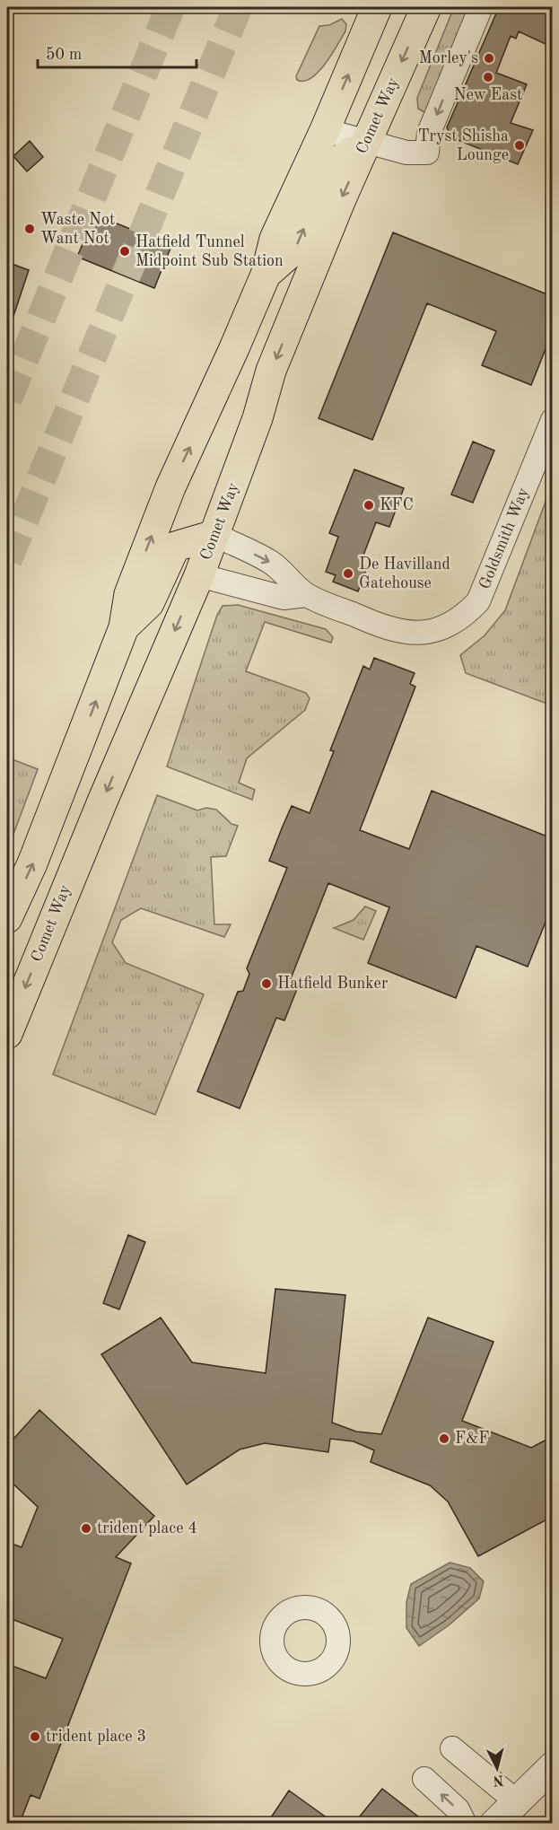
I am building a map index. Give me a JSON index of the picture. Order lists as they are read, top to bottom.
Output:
{
  "streets": {
    "main road": ["Comet Way"],
    "street": ["Goldsmith Way"]
  },
  "crossings": [
    ["Comet Way", "Goldsmith Way"]
  ],
  "places": [
    "Morley's",
    "New East",
    "Tryst Shisha Lounge",
    "Waste Not Want Not",
    "Hatfield Tunnel Midpoint Sub Station",
    "KFC",
    "De Havilland Gatehouse",
    "Hatfield Bunker",
    "F&F",
    "trident place 4",
    "trident place 3"
  ],
  "scale_bar": "50 m",
  "north": "bottom"
}
